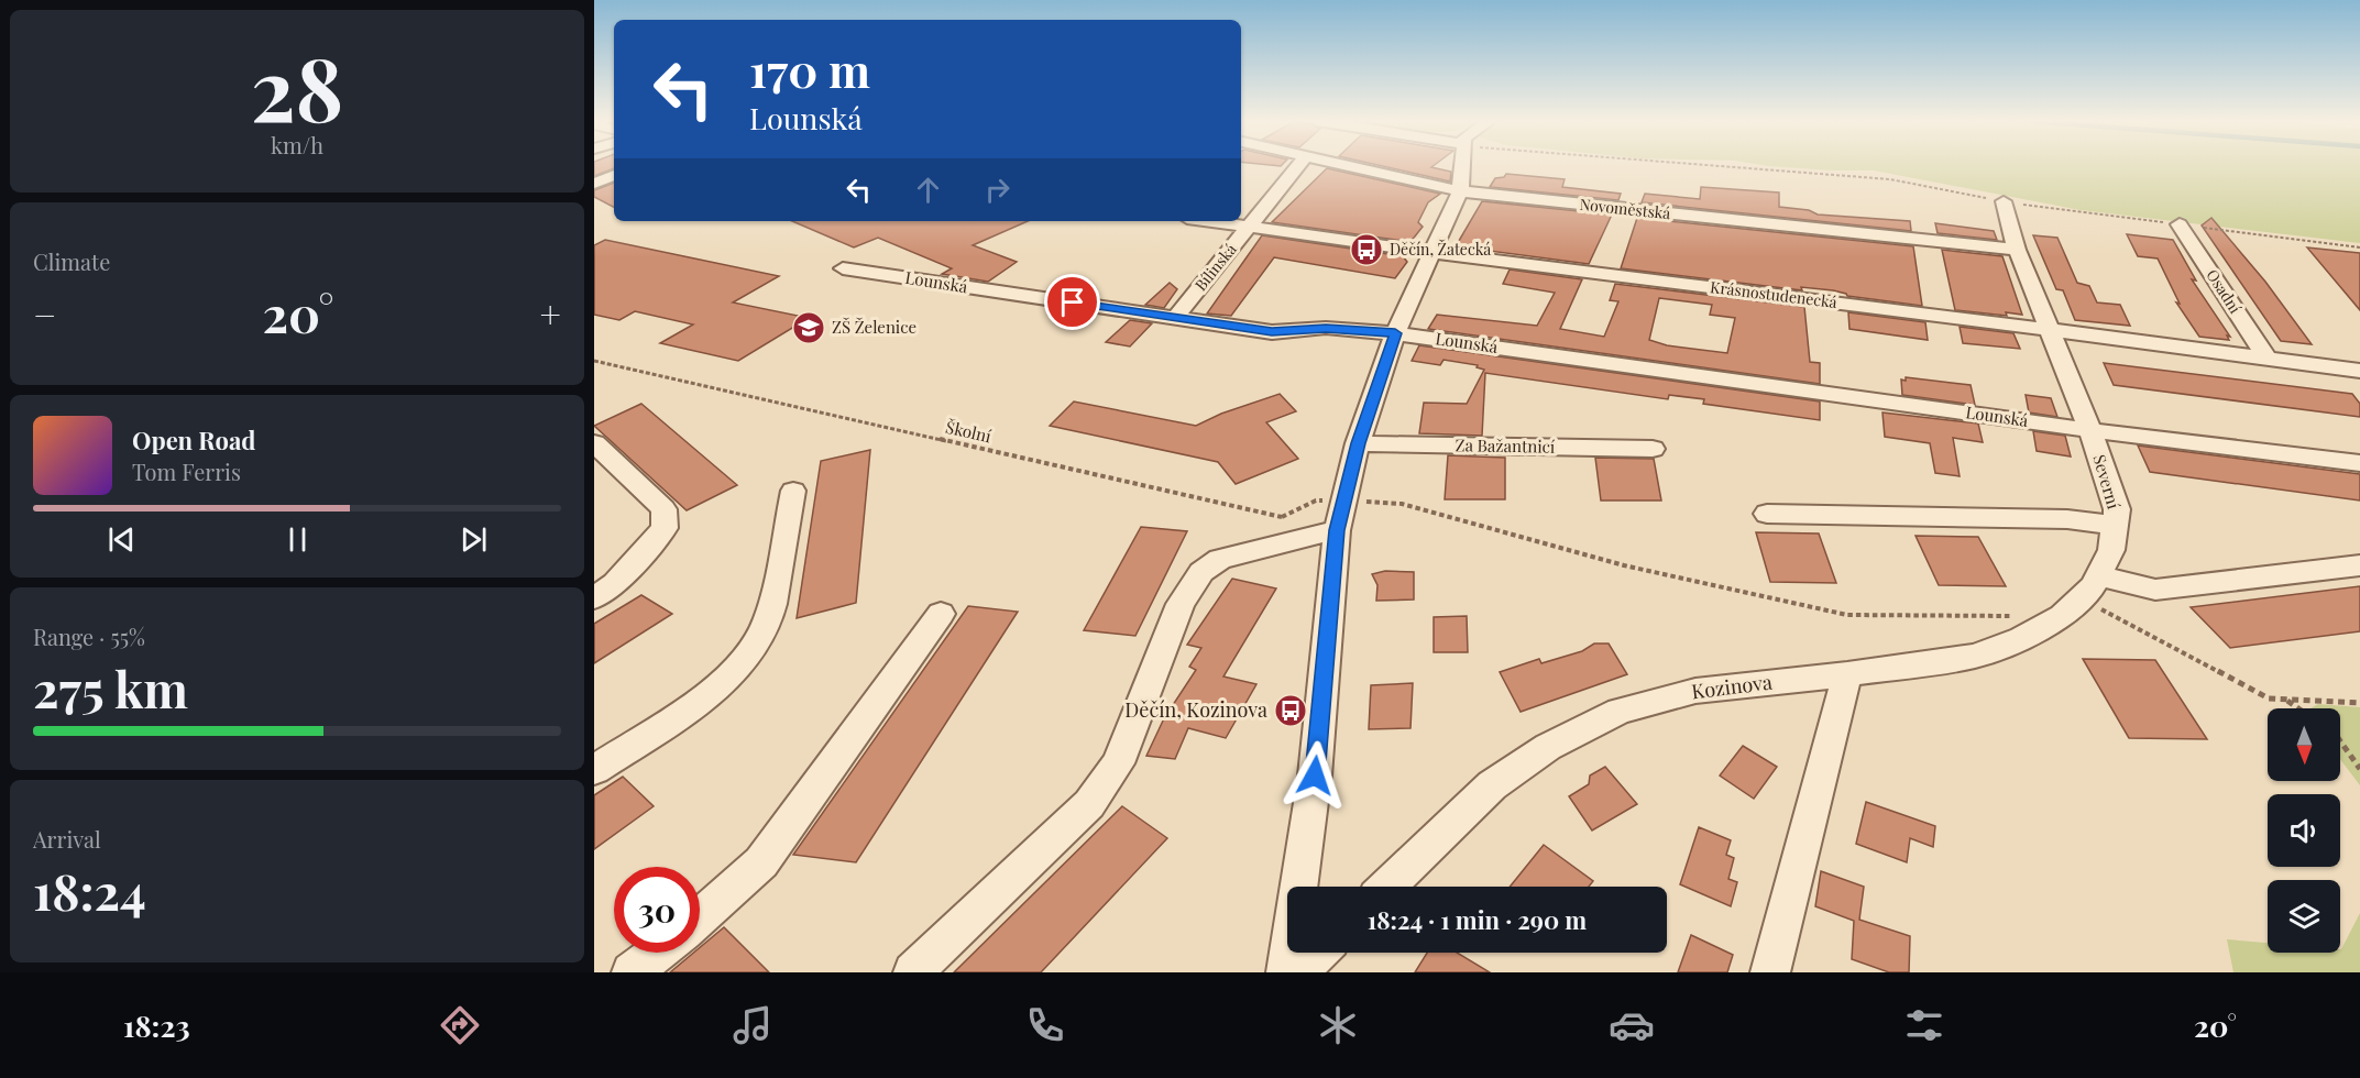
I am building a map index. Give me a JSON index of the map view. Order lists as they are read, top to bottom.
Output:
{
  "streets": {
    "street": [
      "Novoměstská",
      "Bílinská",
      "Lounská",
      "Osadní",
      "Krásnostudenecká",
      "Za Bažantnicí",
      "Severní",
      "Kozinova"
    ],
    "path": ["Školní"]
  },
  "crossings": [
    ["Novoměstská", "Severní"],
    ["Bílinská", "Lounská"],
    ["Bílinská", "Krásnostudenecká"],
    ["Lounská", "Severní"],
    ["Osadní", "Krásnostudenecká"],
    ["Krásnostudenecká", "Severní"],
    ["Severní", "Kozinova"]
  ],
  "places": {
    "bus stop": ["Děčín, Žatecká", "Děčín, Kozinova"],
    "school or university": ["ZŠ Želenice"]
  },
  "north": "bottom",
  "page": {
    "tile": [
      ["28", "km/h"],
      "Climate",
      ["Range · 55%", "275 km"],
      ["Arrival", "18:24"]
    ],
    "turn": ["170 m", "Lounská"],
    "heat": ["−", "20°", "+"],
    "song": ["Open Road", "Tom Ferris"],
    "limit": "30",
    "trip": "18:24 · 1 min · 290 m",
    "tabs": ["18:23", "20°"]
  }
}
